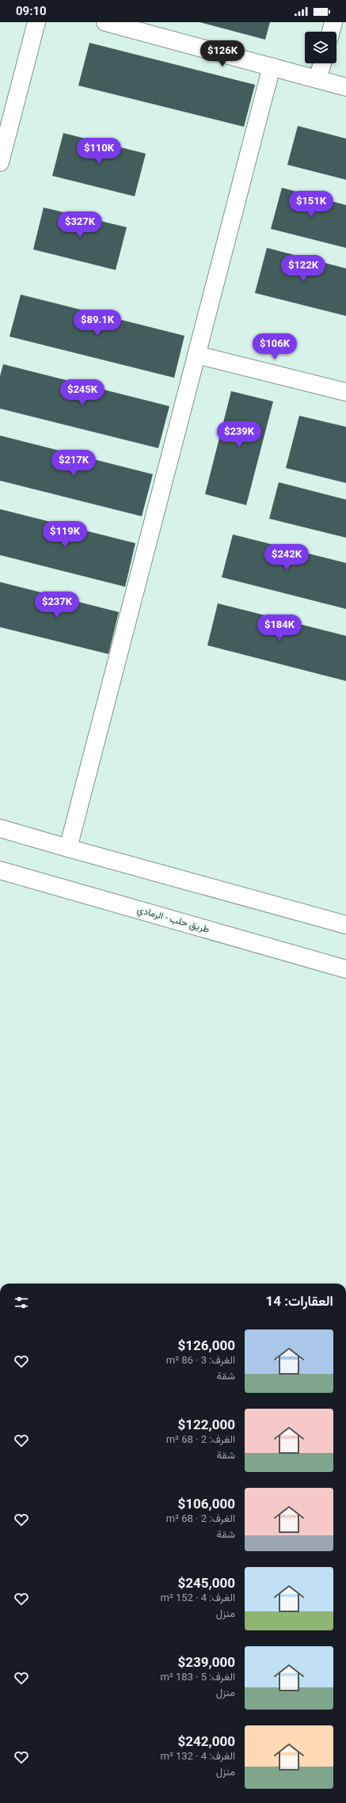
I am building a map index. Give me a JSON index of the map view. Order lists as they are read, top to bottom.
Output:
{
  "streets": {
    "main road": ["طريق حلب - الرمادي"]
  },
  "page": {
    "status": "09:10",
    "price": [
      "$126K",
      "$110K",
      "$151K",
      "$327K",
      "$122K",
      "$89.1K",
      "$106K",
      "$245K",
      "$239K",
      "$217K",
      "$119K",
      "$242K",
      "$237K",
      "$184K"
    ],
    "heading": "العقارات: 14",
    "list": [
      {
        "name": "$126,000",
        "note": "الغرف: 3 · 86 m² · شقة"
      },
      {
        "name": "$122,000",
        "note": "الغرف: 2 · 68 m² · شقة"
      },
      {
        "name": "$106,000",
        "note": "الغرف: 2 · 68 m² · شقة"
      },
      {
        "name": "$245,000",
        "note": "الغرف: 4 · 152 m² · منزل"
      },
      {
        "name": "$239,000",
        "note": "الغرف: 5 · 183 m² · منزل"
      },
      {
        "name": "$242,000",
        "note": "الغرف: 4 · 132 m² · منزل"
      }
    ]
  }
}
